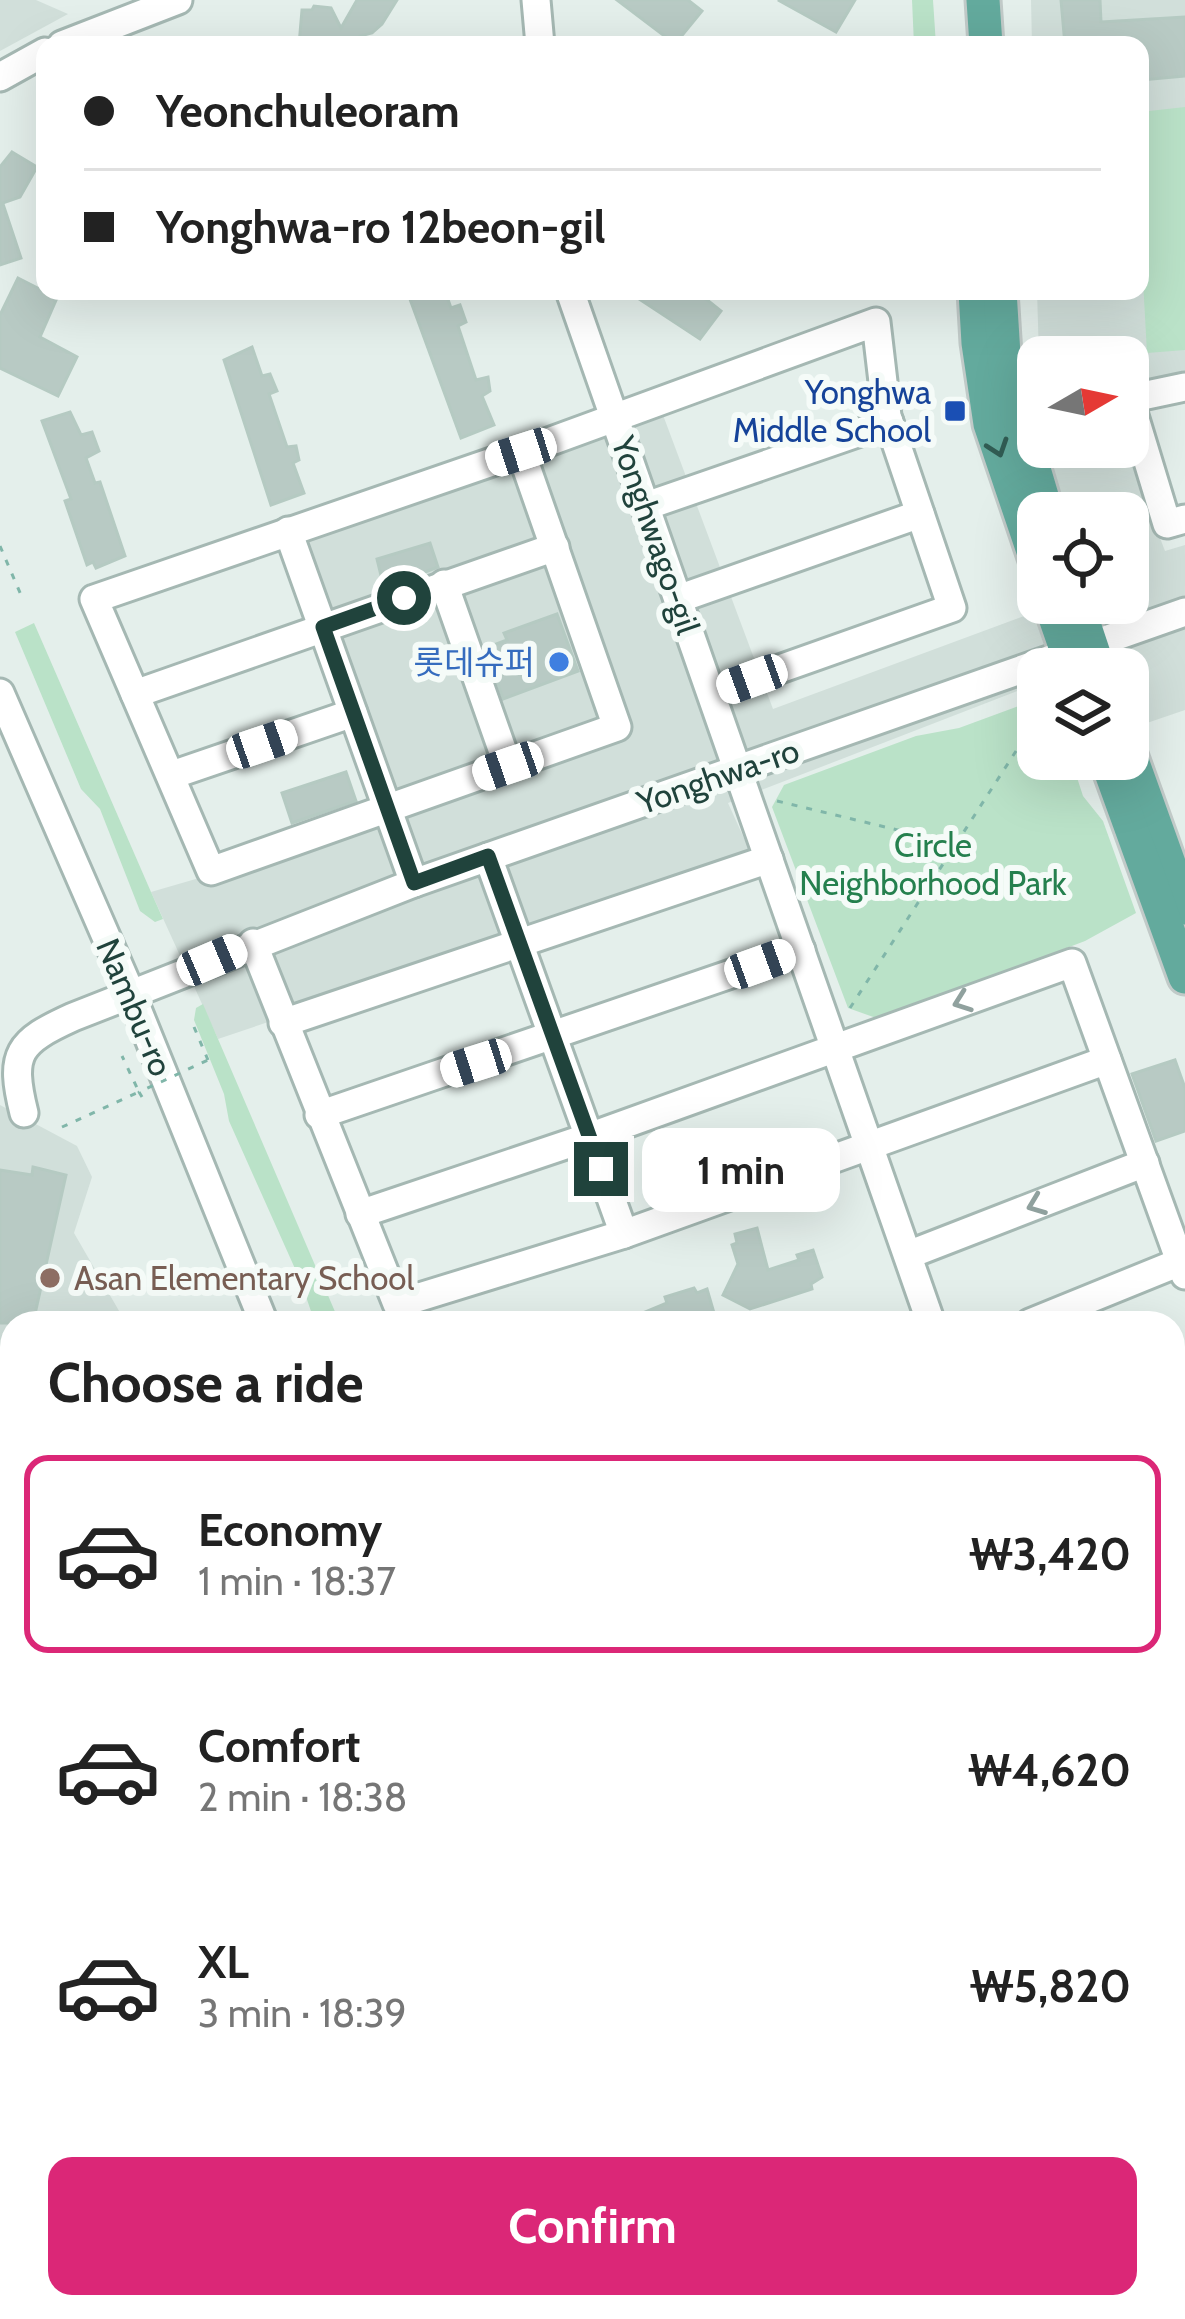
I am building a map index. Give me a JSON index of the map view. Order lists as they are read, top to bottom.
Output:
{
  "streets": {
    "street": ["Yonghwago-gil", "Yonghwa-ro", "Nambu-ro"]
  },
  "crossings": [
    ["Yonghwago-gil", "Yonghwa-ro"],
    ["Yonghwa-ro", "Nambu-ro"]
  ],
  "parks": ["Circle Neighborhood Park"],
  "places": {
    "transit": ["Yonghwa Middle School"],
    "other": ["롯데슈퍼", "Asan Elementary School"]
  },
  "north": "right",
  "page": {
    "banner": ["Yeonchuleoram", "Yonghwa-ro 12beon-gil"],
    "bubble": "1 min",
    "heading": "Choose a ride",
    "list": [
      {
        "name": "Economy",
        "note": "1 min · 18:37",
        "value": "₩3,420"
      },
      {
        "name": "Comfort",
        "note": "2 min · 18:38",
        "value": "₩4,620"
      },
      {
        "name": "XL",
        "note": "3 min · 18:39",
        "value": "₩5,820"
      }
    ],
    "buttons": "Confirm"
  }
}
